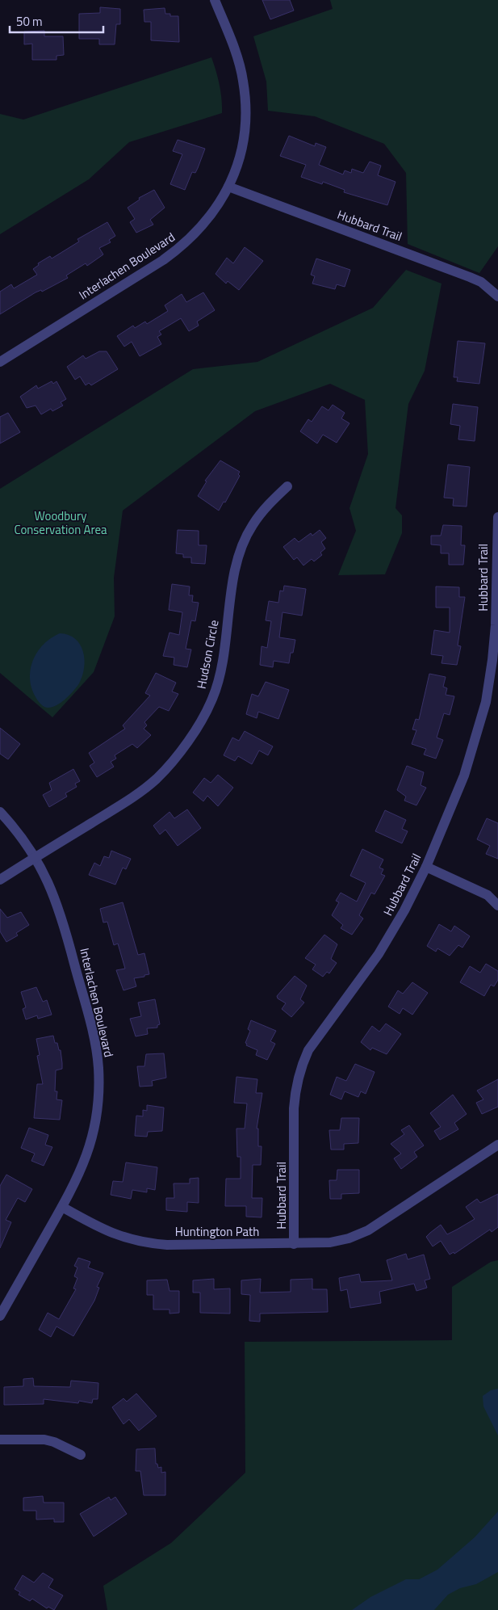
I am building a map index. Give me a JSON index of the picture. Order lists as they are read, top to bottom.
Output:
{
  "streets": {
    "street": [
      "Hubbard Trail",
      "Interlachen Boulevard",
      "Hudson Circle",
      "Huntington Path"
    ]
  },
  "crossings": [
    ["Hubbard Trail", "Interlachen Boulevard"],
    ["Hubbard Trail", "Huntington Path"],
    ["Interlachen Boulevard", "Hudson Circle"],
    ["Interlachen Boulevard", "Huntington Path"]
  ],
  "parks": ["Woodbury Conservation Area"],
  "scale_bar": "50 m"
}
